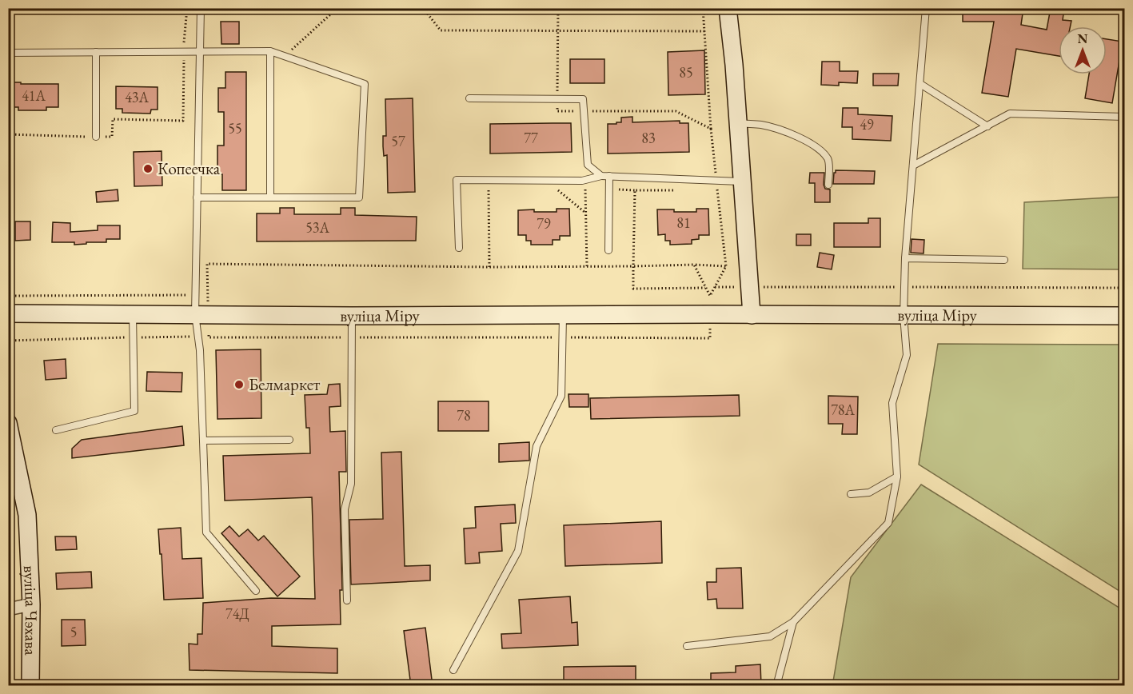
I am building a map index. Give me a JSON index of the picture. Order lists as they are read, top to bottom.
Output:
{
  "streets": {
    "main road": ["вуліца Міру", "вуліца Чэхава"]
  },
  "places": ["Копеечка", "Белмаркет"],
  "house_numbers": [
    "85",
    "41А",
    "43А",
    "49",
    "55",
    "77",
    "83",
    "57",
    "81",
    "79",
    "53А",
    "78А",
    "78",
    "74Д",
    "5"
  ],
  "north": "top"
}
